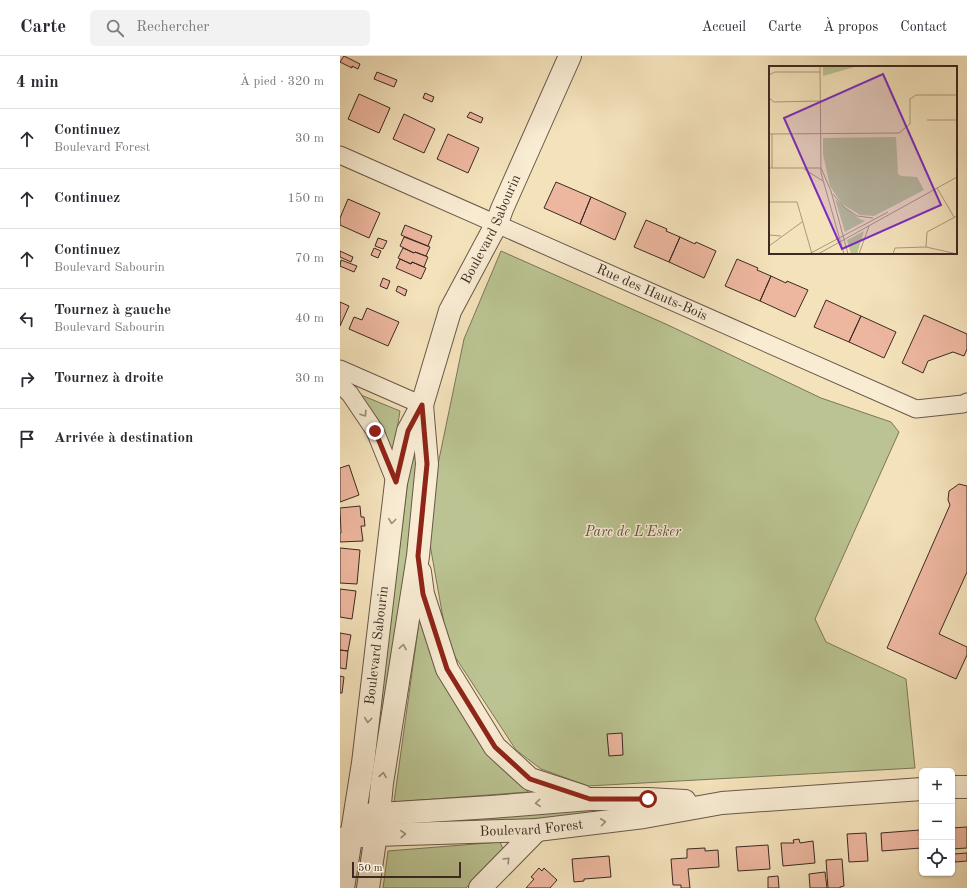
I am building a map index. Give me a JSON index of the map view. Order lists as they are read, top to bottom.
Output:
{
  "streets": {
    "street": ["Boulevard Sabourin", "Rue des Hauts-Bois", "Boulevard Forest"]
  },
  "crossings": [
    ["Boulevard Sabourin", "Rue des Hauts-Bois"],
    ["Boulevard Sabourin", "Boulevard Forest"]
  ],
  "parks": ["Parc de L'Esker"],
  "scale_bar": "50 m",
  "page": {
    "header": "Carte",
    "search": "Rechercher",
    "nav": [
      "Accueil",
      "Carte",
      "À propos",
      "Contact"
    ],
    "heading": ["4 min", "À pied · 320 m"],
    "list": [
      ["Continuez", "Boulevard Forest", "30 m"],
      ["Continuez", "150 m"],
      ["Continuez", "Boulevard Sabourin", "70 m"],
      ["Tournez à gauche", "Boulevard Sabourin", "40 m"],
      ["Tournez à droite", "30 m"],
      "Arrivée à destination"
    ],
    "map_buttons": ["+", "−"],
    "scale": "50 m"
  }
}
